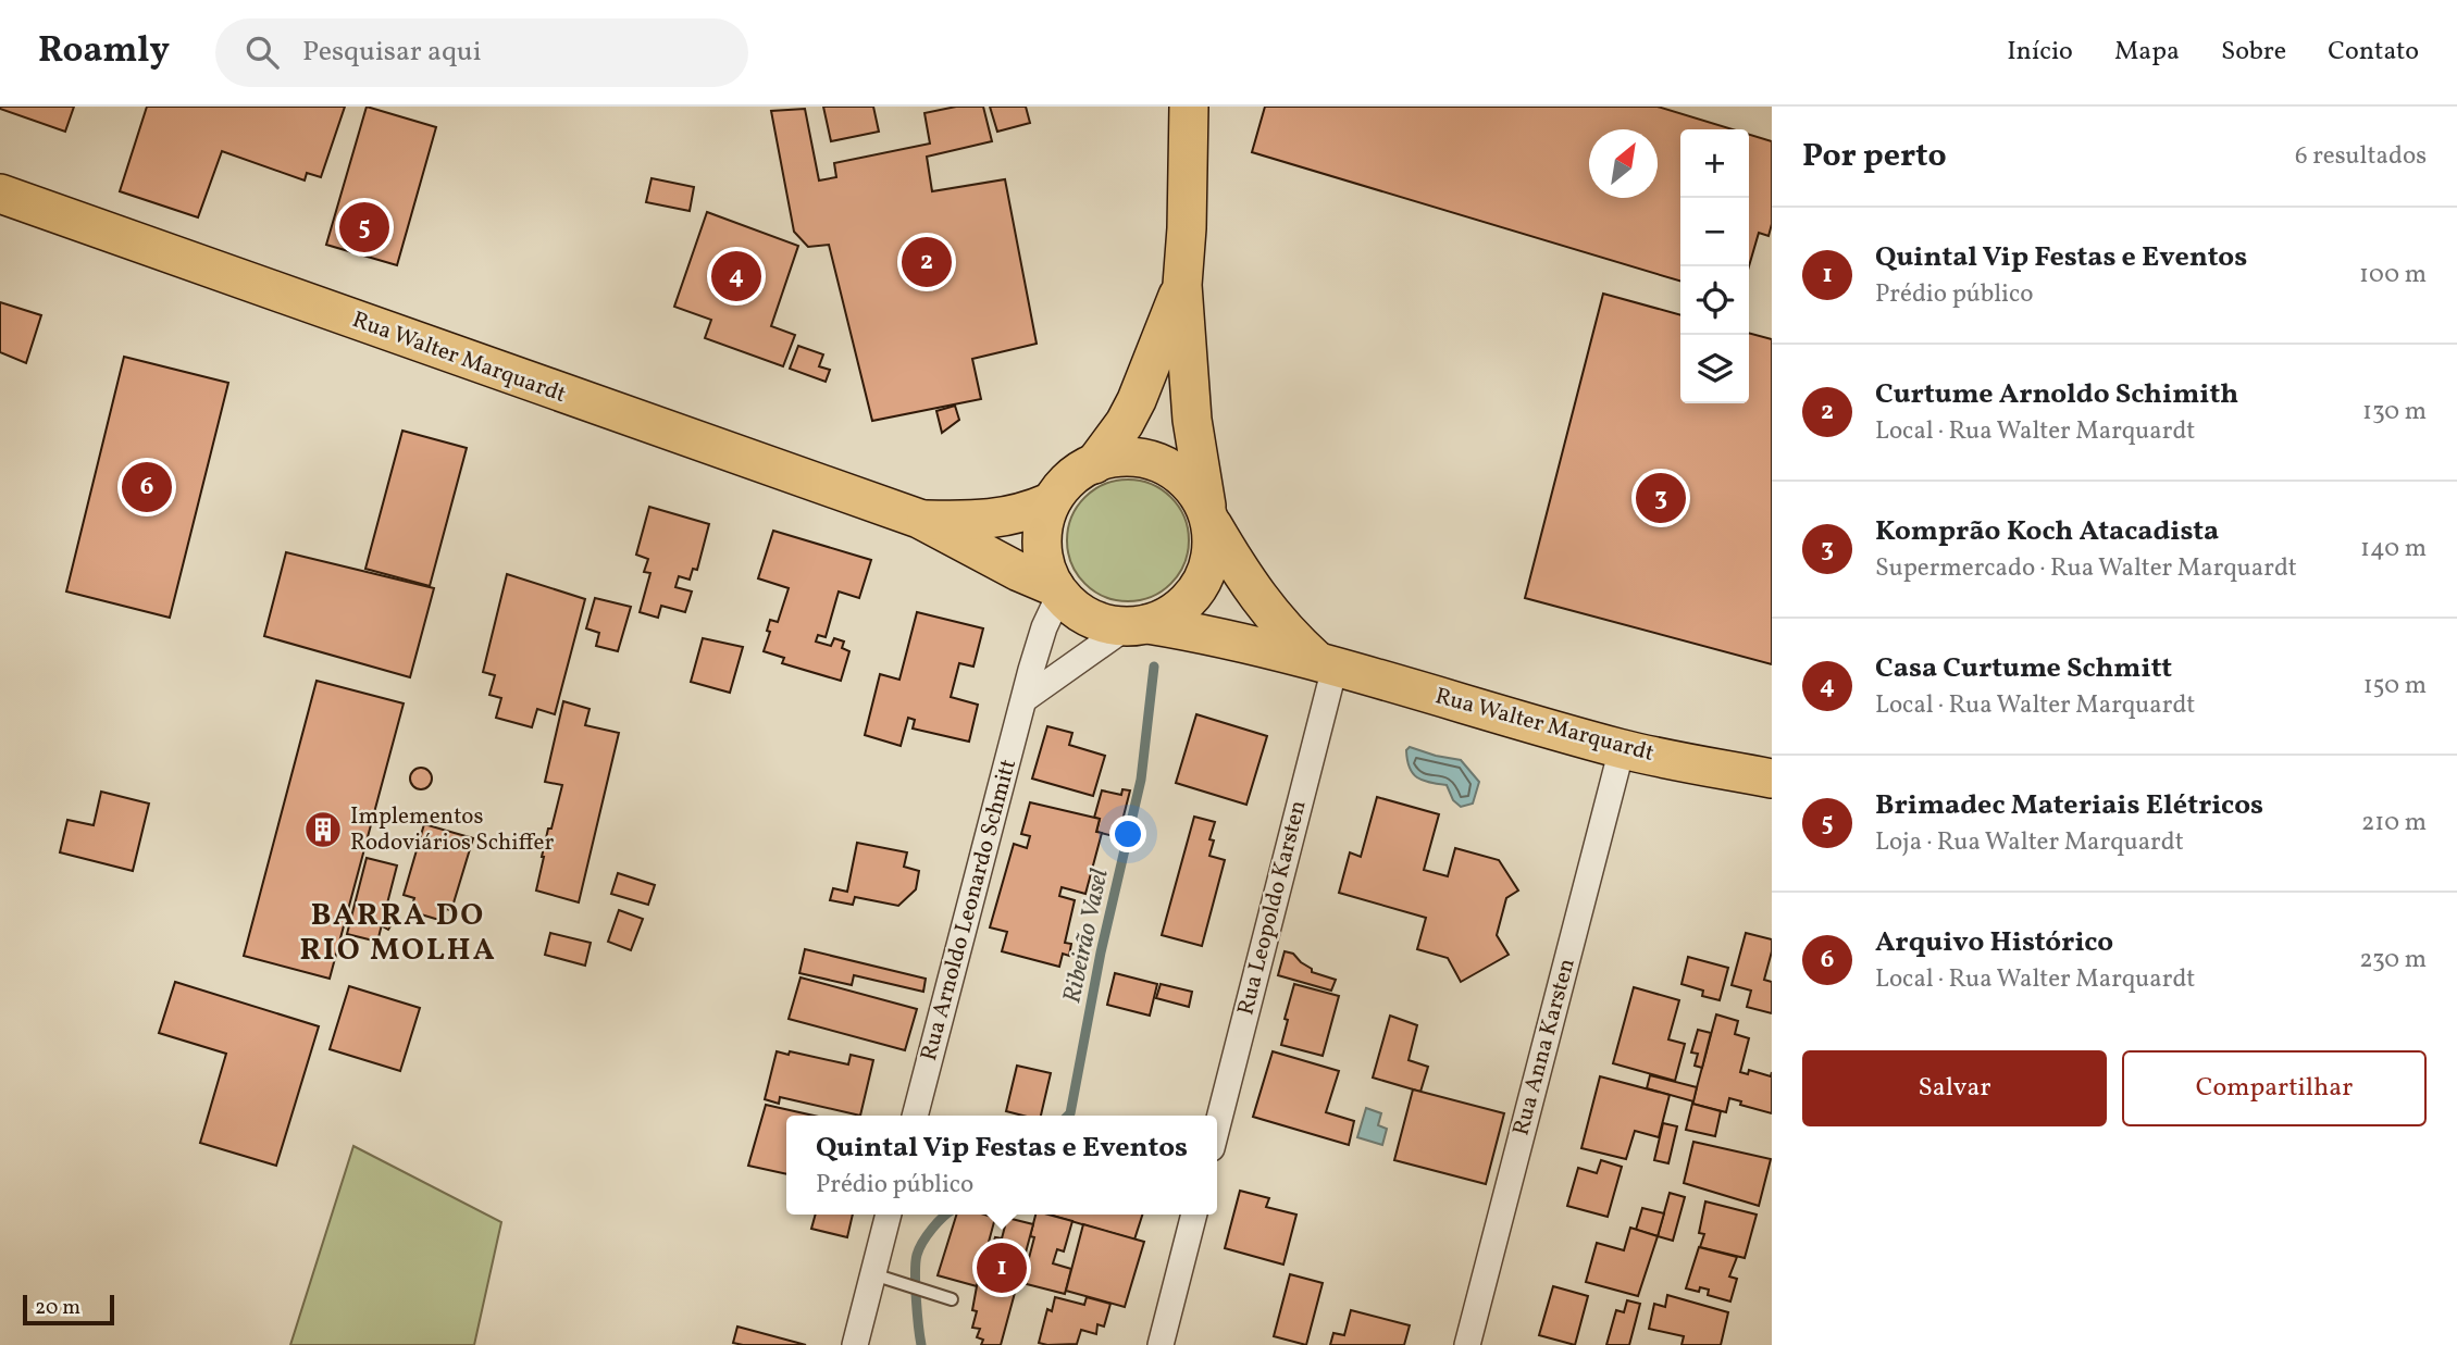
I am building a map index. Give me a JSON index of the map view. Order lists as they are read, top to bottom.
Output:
{
  "streets": {
    "main road": ["Rua Walter Marquardt"],
    "street": ["Rua Leopoldo Karsten", "Rua Arnoldo Leonardo Schmitt", "Rua Anna Karsten"]
  },
  "crossings": [
    ["Rua Walter Marquardt", "Rua Leopoldo Karsten"],
    ["Rua Walter Marquardt", "Rua Arnoldo Leonardo Schmitt"],
    ["Rua Walter Marquardt", "Rua Anna Karsten"]
  ],
  "districts": ["BARRA DO RIO MOLHA"],
  "water": ["Ribeirão Vasel"],
  "places": {
    "building": ["Implementos Rodoviários Schiffer"]
  },
  "scale_bar": "20 m",
  "north": "top right",
  "page": {
    "header": "Roamly",
    "search": "Pesquisar aqui",
    "nav": [
      "Início",
      "Mapa",
      "Sobre",
      "Contato"
    ],
    "heading": ["Por perto", "6 resultados"],
    "map_buttons": ["+", "−"],
    "pins": [
      "5",
      "2",
      "4",
      "6",
      "3",
      "1"
    ],
    "list": [
      {
        "mark": "1",
        "name": "Quintal Vip Festas e Eventos",
        "note": "Prédio público",
        "value": "100 m"
      },
      {
        "mark": "2",
        "name": "Curtume Arnoldo Schimith",
        "note": "Local · Rua Walter Marquardt",
        "value": "130 m"
      },
      {
        "mark": "3",
        "name": "Komprão Koch Atacadista",
        "note": "Supermercado · Rua Walter Marquardt",
        "value": "140 m"
      },
      {
        "mark": "4",
        "name": "Casa Curtume Schmitt",
        "note": "Local · Rua Walter Marquardt",
        "value": "150 m"
      },
      {
        "mark": "5",
        "name": "Brimadec Materiais Elétricos",
        "note": "Loja · Rua Walter Marquardt",
        "value": "210 m"
      },
      {
        "mark": "6",
        "name": "Arquivo Histórico",
        "note": "Local · Rua Walter Marquardt",
        "value": "230 m"
      }
    ],
    "buttons": ["Salvar", "Compartilhar"],
    "popup": ["Quintal Vip Festas e Eventos", "Prédio público"],
    "scale": "20 m"
  }
}
